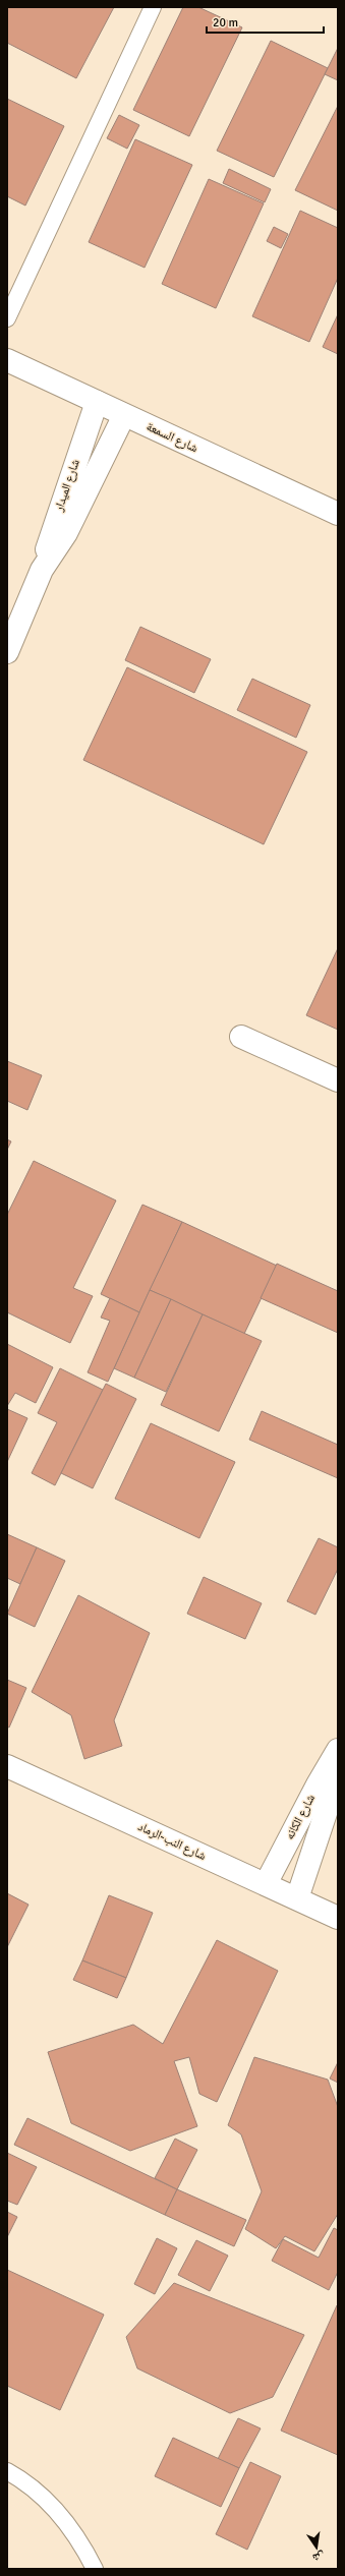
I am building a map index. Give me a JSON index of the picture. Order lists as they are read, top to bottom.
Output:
{
  "streets": {
    "street": [
      "شارع السمعة",
      "شارع الميدار",
      "شارع الكانه",
      "شارع النب-الرماد"
    ]
  },
  "crossings": [
    ["شارع السمعة", "شارع الميدار"],
    ["شارع الكانه", "شارع النب-الرماد"]
  ],
  "scale_bar": "20 m",
  "north": "bottom"
}
